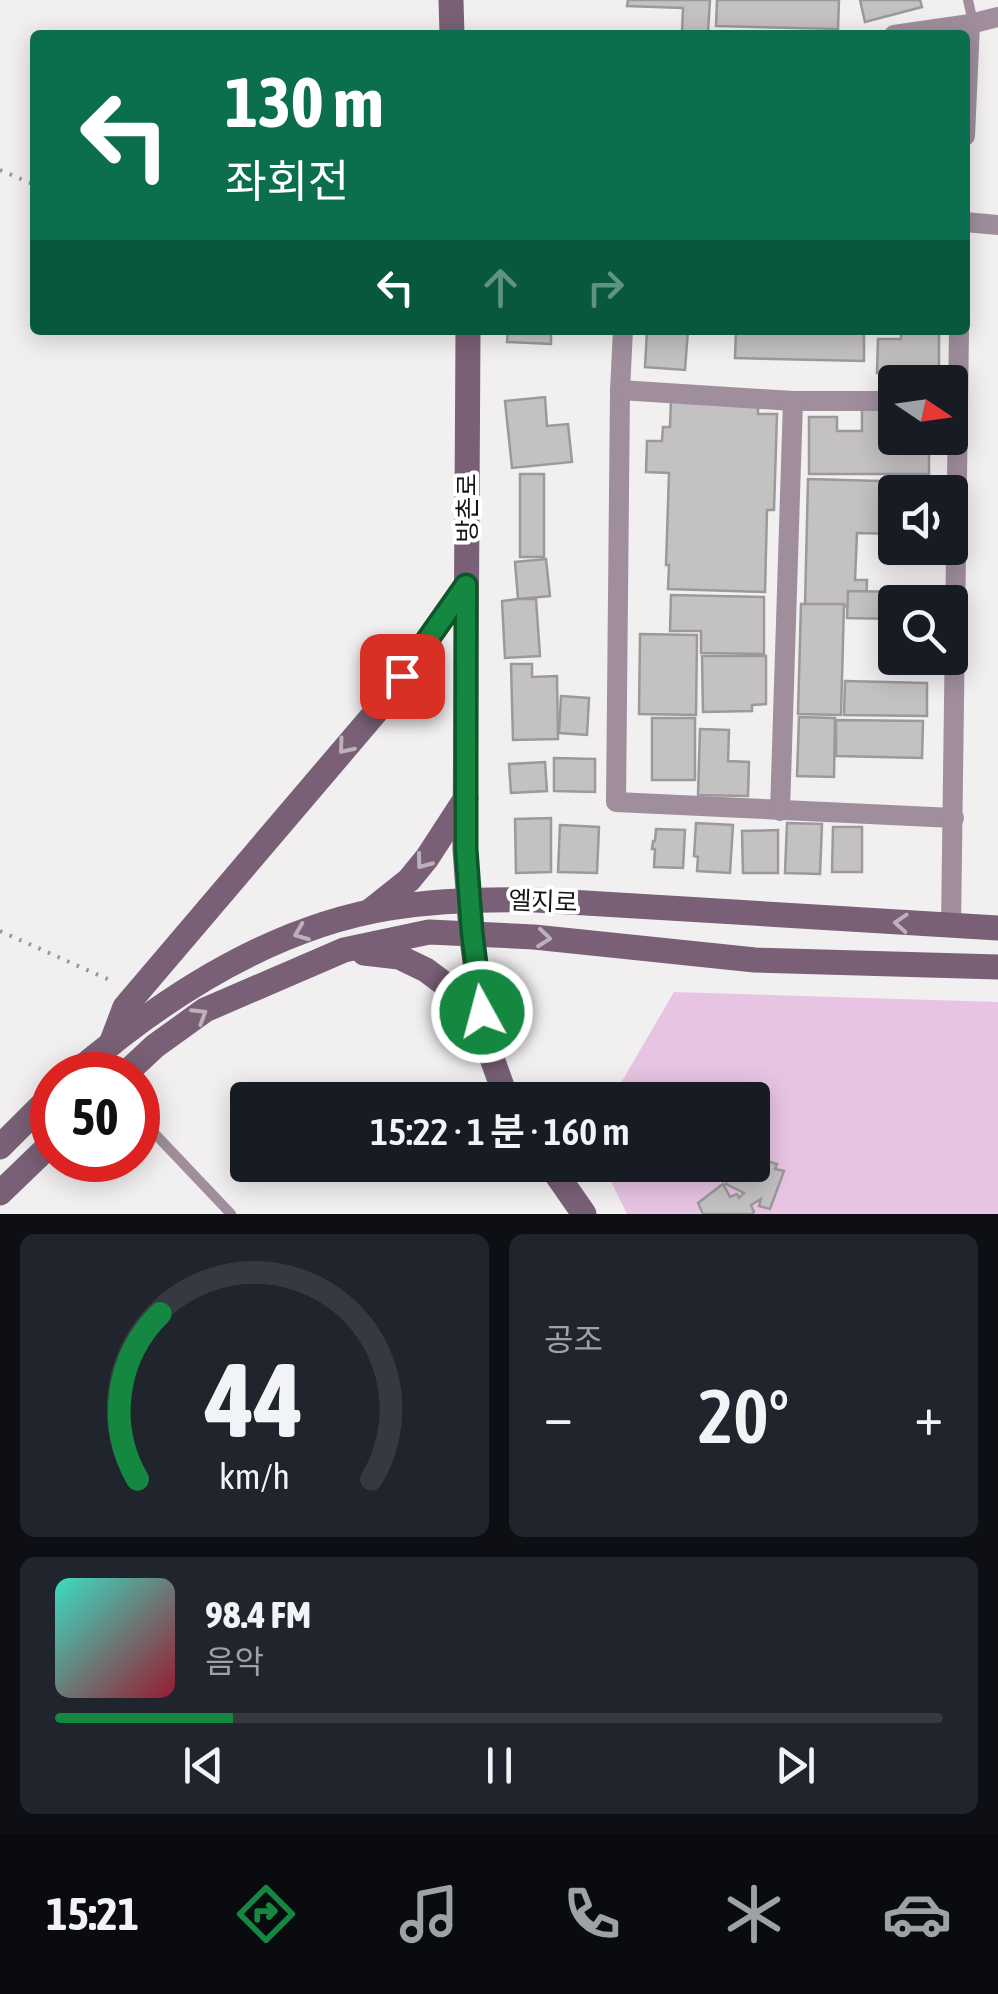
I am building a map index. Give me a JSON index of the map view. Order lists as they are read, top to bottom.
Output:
{
  "streets": {
    "main road": ["방촌로", "엘지로"]
  },
  "crossings": [
    ["방촌로", "엘지로"]
  ],
  "north": "right",
  "page": {
    "turn": ["130 m", "좌회전"],
    "limit": "50",
    "trip": "15:22 · 1 분 · 160 m",
    "tile": "공조",
    "heat": ["−", "20°", "+"],
    "song": ["98.4 FM", "음악"],
    "tabs": "15:21",
    "gauge": ["44", "km/h"]
  }
}
